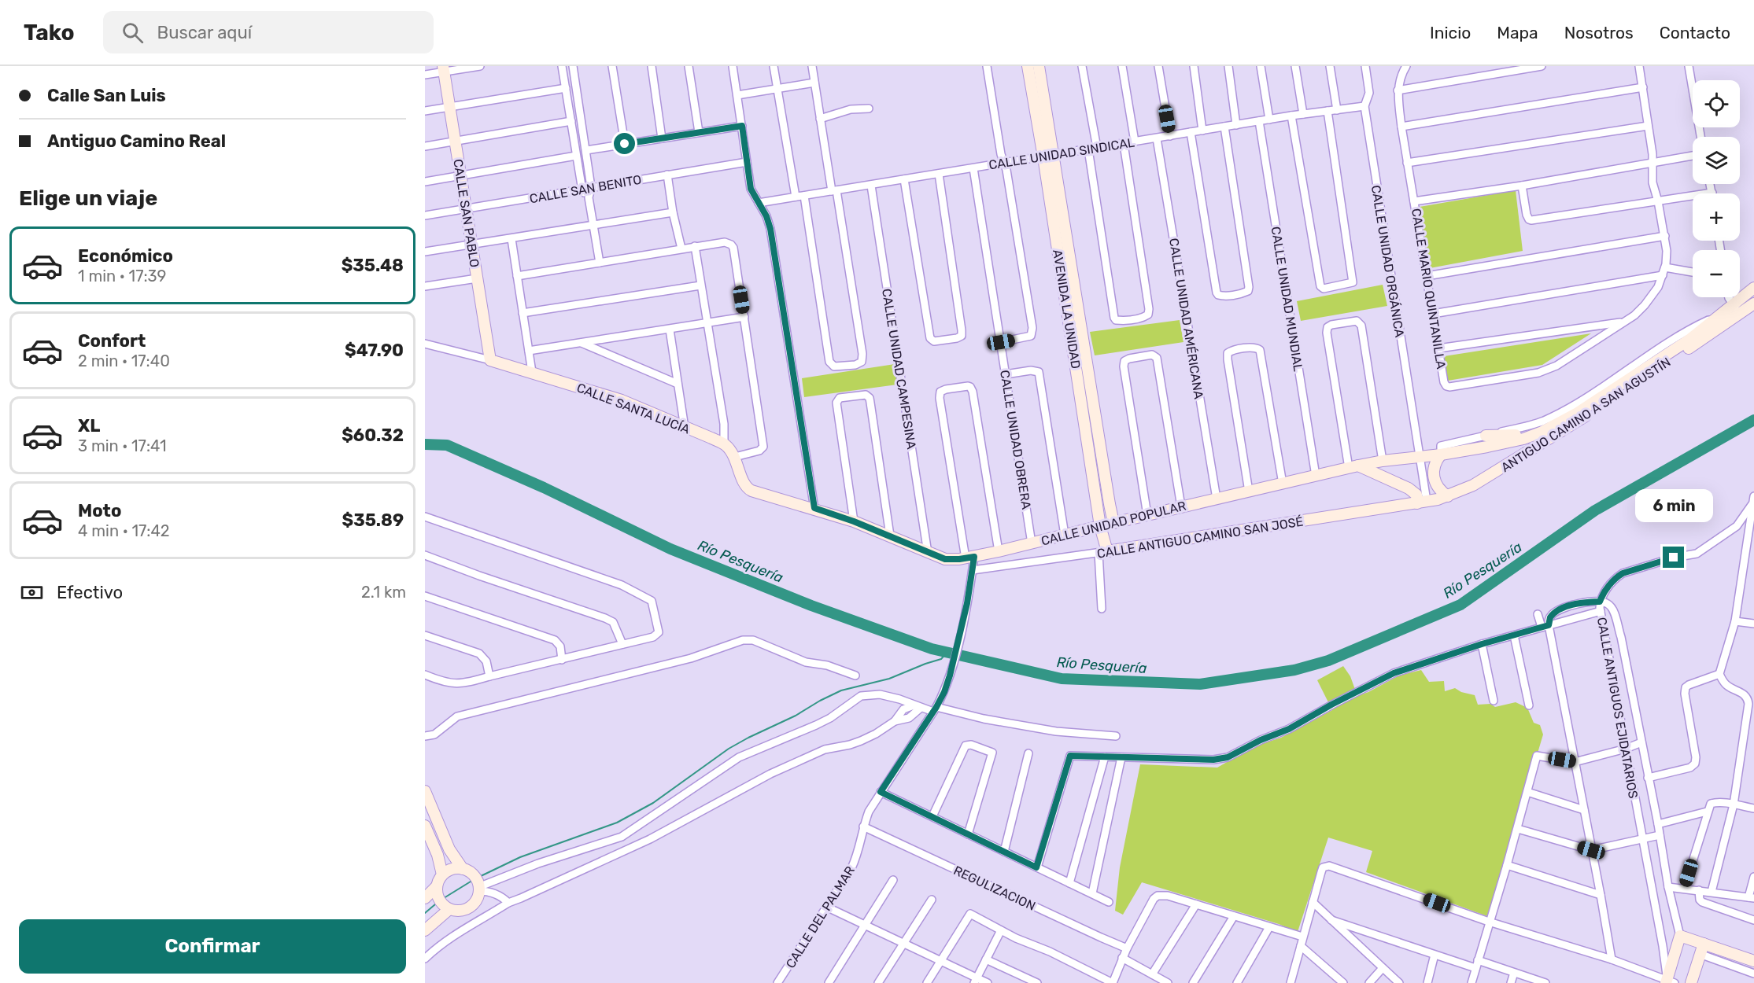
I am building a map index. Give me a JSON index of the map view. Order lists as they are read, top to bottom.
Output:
{
  "streets": {
    "street": [
      "CALLE UNIDAD SINDICAL",
      "CALLE SAN BENITO",
      "CALLE SAN PABLO",
      "CALLE UNIDAD ORGÁNICA",
      "CALLE MARIO QUINTANILLA",
      "CALLE UNIDAD MUNDIAL",
      "AVENIDA LA UNIDAD",
      "CALLE UNIDAD AMÉRICANA",
      "CALLE UNIDAD CAMPESINA",
      "CALLE SANTA LUCÍA",
      "ANTIGUO CAMINO A SAN AGUSTÍN",
      "CALLE UNIDAD OBRERA",
      "CALLE UNIDAD POPULAR",
      "CALLE ANTIGUO CAMINO SAN JOSÉ",
      "CALLE ANTIGUOS EJIDATARIOS",
      "REGULIZACION",
      "CALLE DEL PALMAR"
    ]
  },
  "crossings": [
    ["CALLE UNIDAD SINDICAL", "CALLE UNIDAD ORGÁNICA"],
    ["CALLE UNIDAD SINDICAL", "CALLE UNIDAD MUNDIAL"],
    ["CALLE UNIDAD SINDICAL", "AVENIDA LA UNIDAD"],
    ["CALLE UNIDAD SINDICAL", "CALLE UNIDAD AMÉRICANA"],
    ["CALLE UNIDAD SINDICAL", "CALLE UNIDAD CAMPESINA"],
    ["CALLE UNIDAD SINDICAL", "CALLE UNIDAD OBRERA"],
    ["CALLE SAN BENITO", "CALLE SAN PABLO"],
    ["CALLE SAN PABLO", "CALLE SANTA LUCÍA"],
    ["CALLE UNIDAD ORGÁNICA", "ANTIGUO CAMINO A SAN AGUSTÍN"],
    ["CALLE UNIDAD ORGÁNICA", "CALLE UNIDAD POPULAR"],
    ["CALLE UNIDAD ORGÁNICA", "CALLE ANTIGUO CAMINO SAN JOSÉ"],
    ["CALLE UNIDAD MUNDIAL", "CALLE UNIDAD POPULAR"],
    ["AVENIDA LA UNIDAD", "CALLE UNIDAD POPULAR"],
    ["AVENIDA LA UNIDAD", "CALLE ANTIGUO CAMINO SAN JOSÉ"],
    ["CALLE UNIDAD AMÉRICANA", "CALLE UNIDAD POPULAR"],
    ["CALLE UNIDAD CAMPESINA", "CALLE UNIDAD POPULAR"],
    ["CALLE SANTA LUCÍA", "CALLE UNIDAD POPULAR"],
    ["ANTIGUO CAMINO A SAN AGUSTÍN", "CALLE UNIDAD POPULAR"],
    ["ANTIGUO CAMINO A SAN AGUSTÍN", "CALLE ANTIGUO CAMINO SAN JOSÉ"],
    ["CALLE UNIDAD OBRERA", "CALLE UNIDAD POPULAR"],
    ["CALLE UNIDAD POPULAR", "CALLE DEL PALMAR"],
    ["CALLE ANTIGUO CAMINO SAN JOSÉ", "CALLE DEL PALMAR"],
    ["REGULIZACION", "CALLE DEL PALMAR"]
  ],
  "water": ["Río Pesquería"],
  "page": {
    "header": "Tako",
    "search": "Buscar aquí",
    "nav": [
      "Inicio",
      "Mapa",
      "Nosotros",
      "Contacto"
    ],
    "banner": ["Calle San Luis", "Antiguo Camino Real"],
    "map_buttons": ["+", "−"],
    "heading": "Elige un viaje",
    "list": [
      {
        "name": "Económico",
        "note": "1 min · 17:39",
        "value": "$35.48"
      },
      {
        "name": "Confort",
        "note": "2 min · 17:40",
        "value": "$47.90"
      },
      {
        "name": "XL",
        "note": "3 min · 17:41",
        "value": "$60.32"
      },
      {
        "name": "Moto",
        "note": "4 min · 17:42",
        "value": "$35.89"
      }
    ],
    "bubble": "6 min",
    "pay": ["Efectivo", "2.1 km"],
    "buttons": "Confirmar"
  }
}
